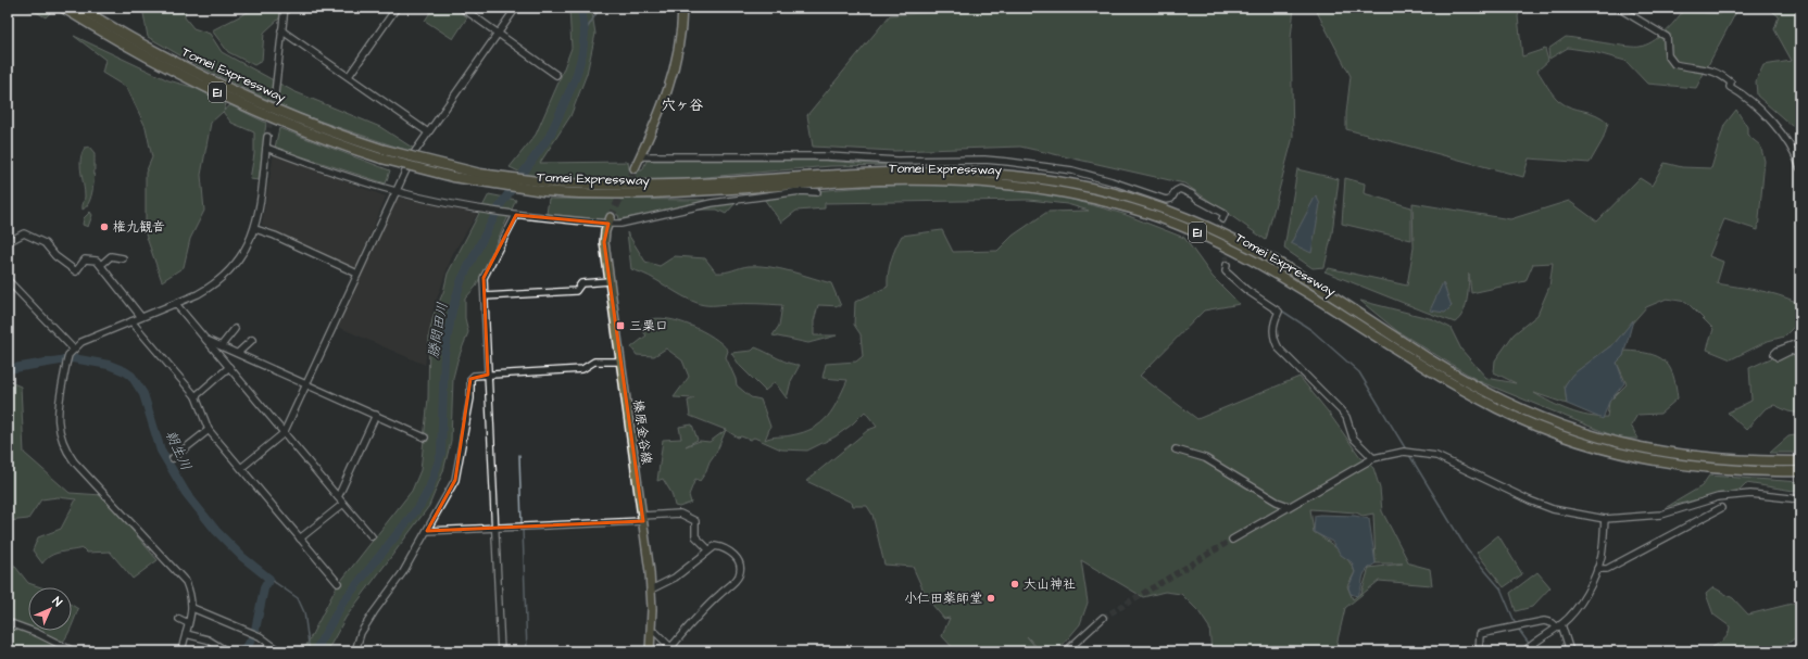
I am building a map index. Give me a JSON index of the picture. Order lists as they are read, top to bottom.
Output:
{
  "streets": {
    "highway": ["Tomei Expressway", "E1"],
    "main road": ["榛原金谷線"]
  },
  "districts": ["穴ヶ谷"],
  "water": ["勝間田川", "朝生川"],
  "places": {
    "other": ["権九観音", "大山神社", "小仁田薬師堂"],
    "transit": ["三栗口"]
  },
  "north": "top right"
}
